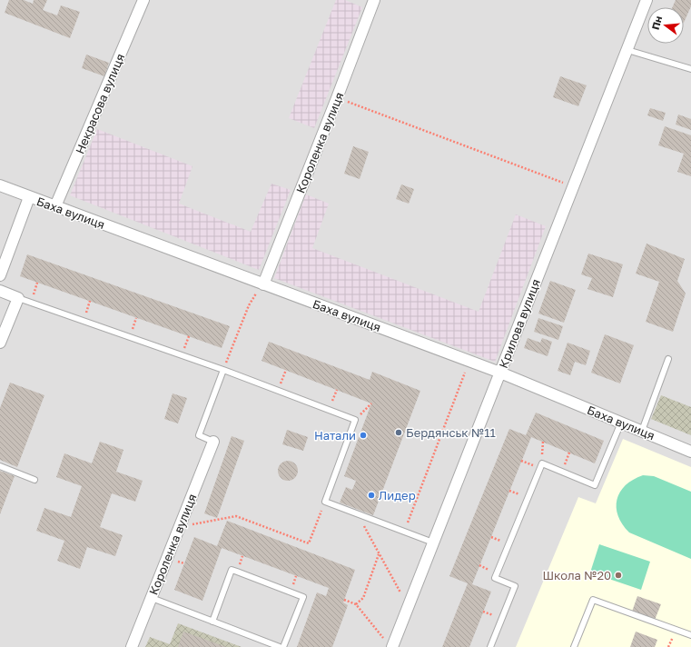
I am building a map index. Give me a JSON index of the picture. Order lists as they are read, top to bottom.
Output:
{
  "streets": {
    "street": [
      "Некрасова вулиця",
      "Короленка вулиця",
      "Баха вулиця",
      "Крилова вулиця"
    ]
  },
  "crossings": [
    ["Некрасова вулиця", "Баха вулиця"],
    ["Короленка вулиця", "Баха вулиця"],
    ["Баха вулиця", "Крилова вулиця"]
  ],
  "places": [
    "Бердянськ №11",
    "Натали",
    "Лидер",
    "Школа №20"
  ],
  "north": "left"
}
